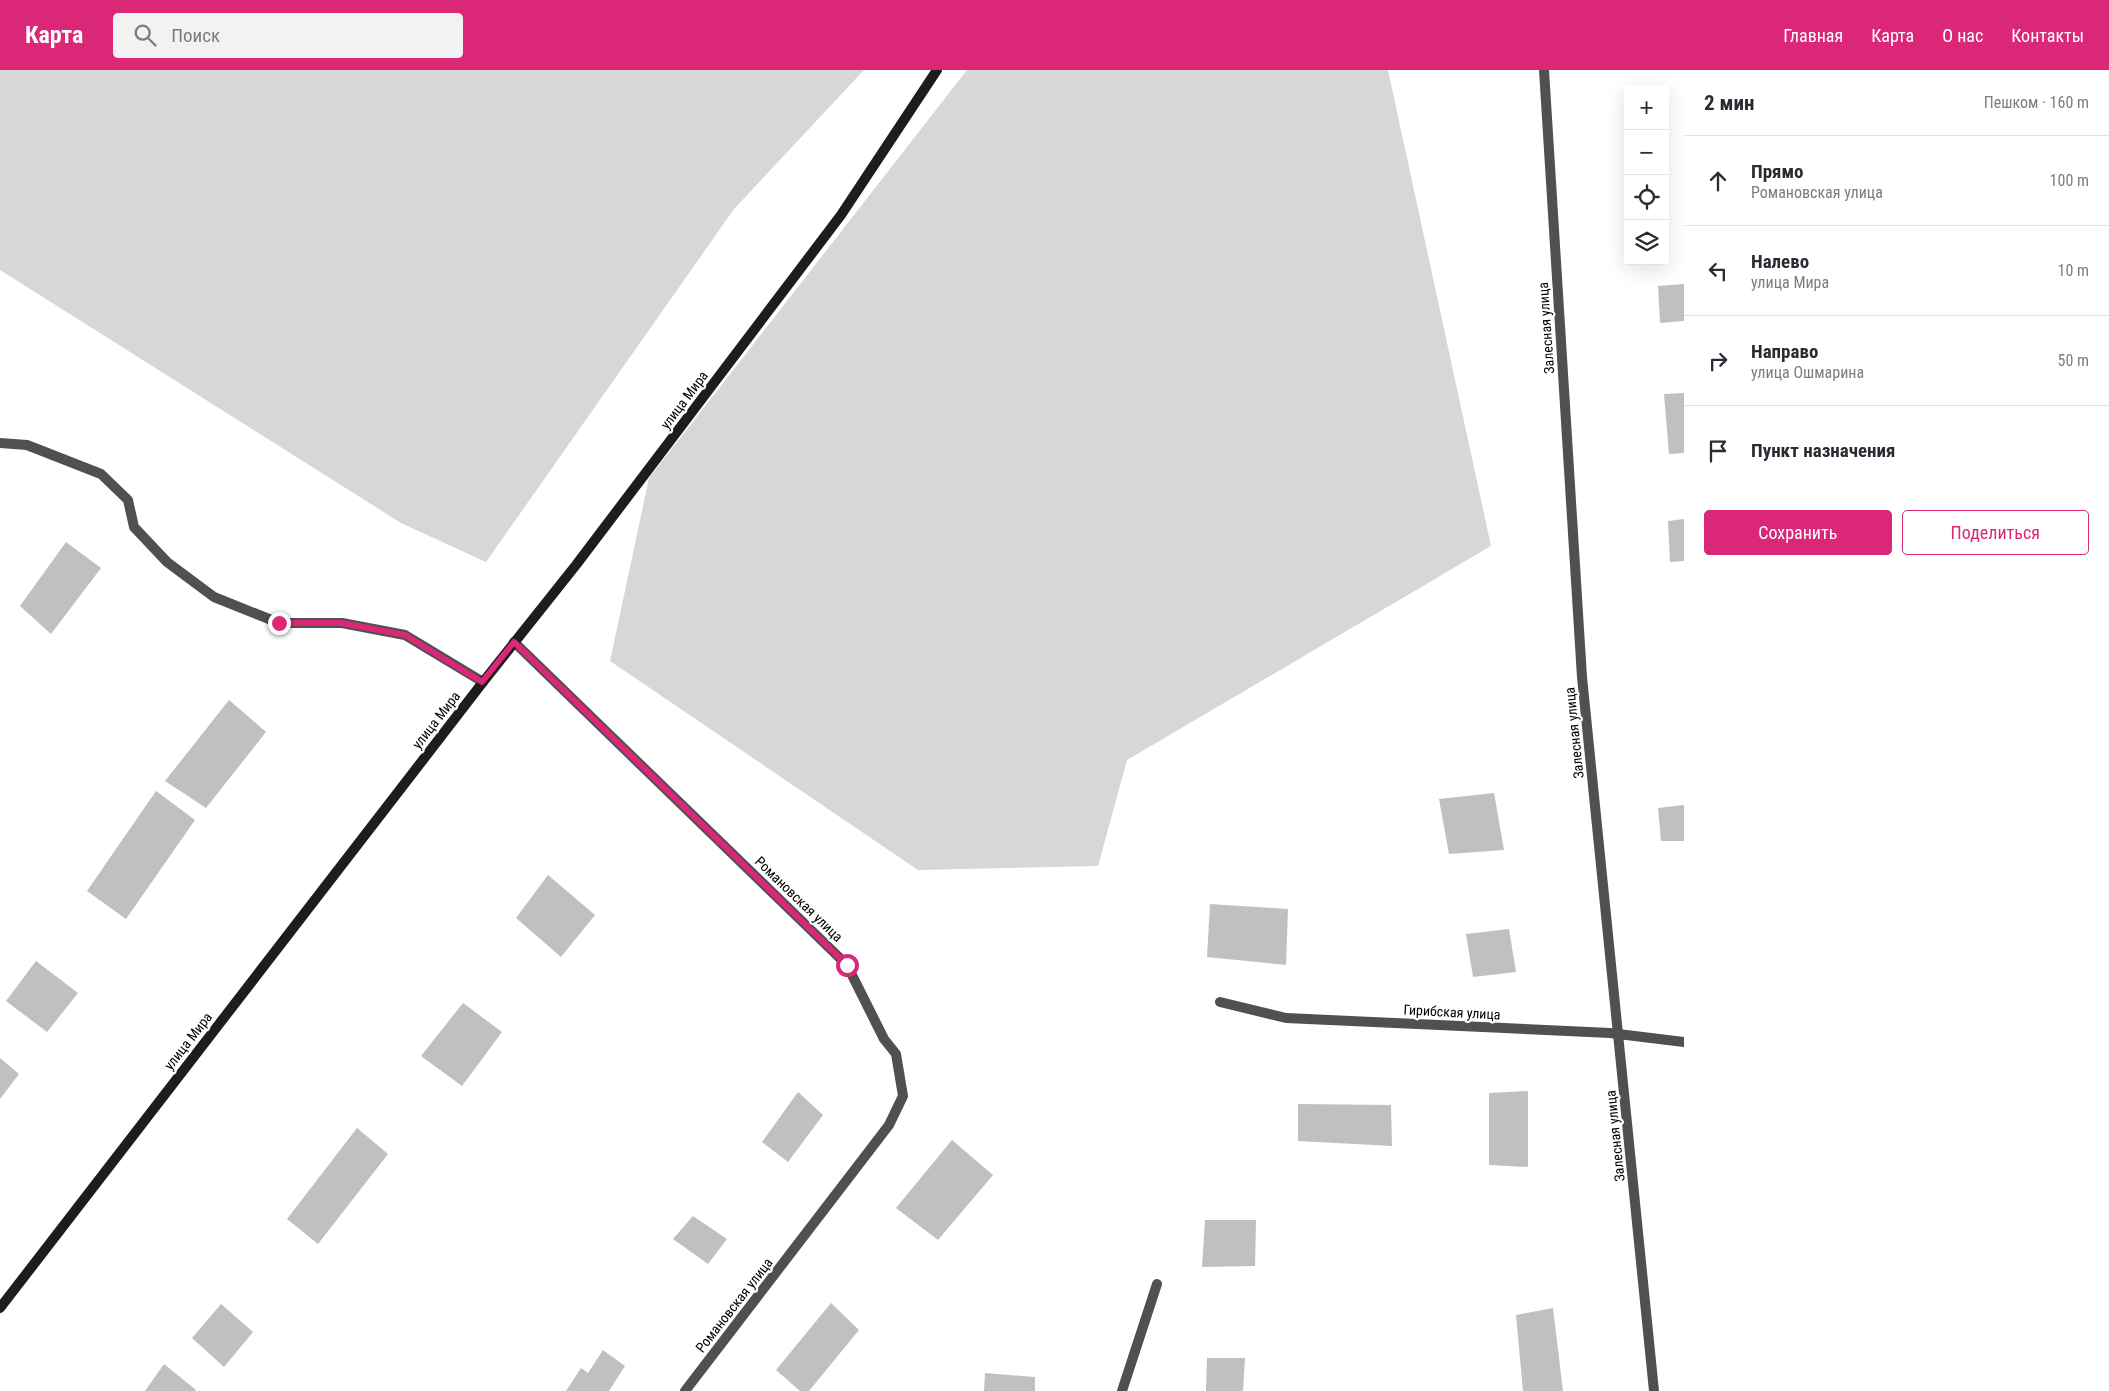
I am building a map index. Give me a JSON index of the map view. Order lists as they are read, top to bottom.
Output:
{
  "streets": {
    "street": [
      "Залесная улица",
      "улица Мира",
      "Романовская улица",
      "Гирибская улица"
    ]
  },
  "crossings": [
    ["Залесная улица", "Гирибская улица"],
    ["улица Мира", "Романовская улица"]
  ],
  "page": {
    "header": "Карта",
    "search": "Поиск",
    "nav": [
      "Главная",
      "Карта",
      "О нас",
      "Контакты"
    ],
    "heading": ["2 мин", "Пешком · 160 m"],
    "map_buttons": ["+", "−"],
    "list": [
      ["Прямо", "Романовская улица", "100 m"],
      ["Налево", "улица Мира", "10 m"],
      ["Направо", "улица Ошмарина", "50 m"],
      "Пункт назначения"
    ],
    "buttons": ["Сохранить", "Поделиться"]
  }
}
